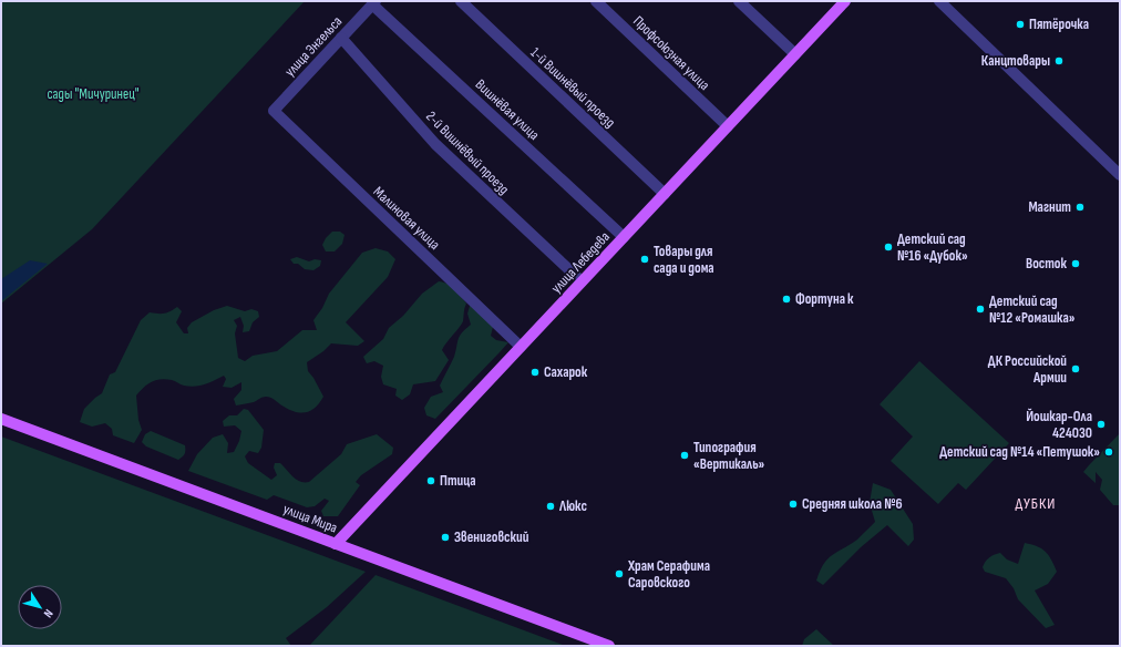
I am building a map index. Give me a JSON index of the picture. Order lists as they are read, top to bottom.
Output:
{
  "streets": {
    "main road": ["улица Лебедева", "улица Мира"],
    "street": [
      "улица Энгельса",
      "Профсоюзная улица",
      "1-й Вишнёвый проезд",
      "Вишнёвая улица",
      "2-й Вишнёвый проезд",
      "Малиновая улица"
    ]
  },
  "crossings": [
    ["улица Энгельса", "Вишнёвая улица"],
    ["улица Энгельса", "2-й Вишнёвый проезд"],
    ["улица Энгельса", "Малиновая улица"],
    ["Профсоюзная улица", "улица Лебедева"],
    ["1-й Вишнёвый проезд", "улица Лебедева"],
    ["Вишнёвая улица", "улица Лебедева"],
    ["2-й Вишнёвый проезд", "улица Лебедева"],
    ["Малиновая улица", "улица Лебедева"],
    ["улица Лебедева", "улица Мира"]
  ],
  "districts": ["ДУБКИ"],
  "parks": ["сады \"Мичуринец\""],
  "places": [
    "Пятёрочка",
    "Канцтовары",
    "Магнит",
    "Детский сад №16 «Дубок»",
    "Товары для сада и дома",
    "Восток",
    "Фортуна к",
    "Детский сад №12 «Ромашка»",
    "ДК Российской Армии",
    "Сахарок",
    "Йошкар-Ола 424030",
    "Детский сад №14 «Петушок»",
    "Типография «Вертикаль»",
    "Птица",
    "Средняя школа №6",
    "Люкс",
    "Звениговский",
    "Храм Серафима Саровского"
  ],
  "north": "bottom right"
}
